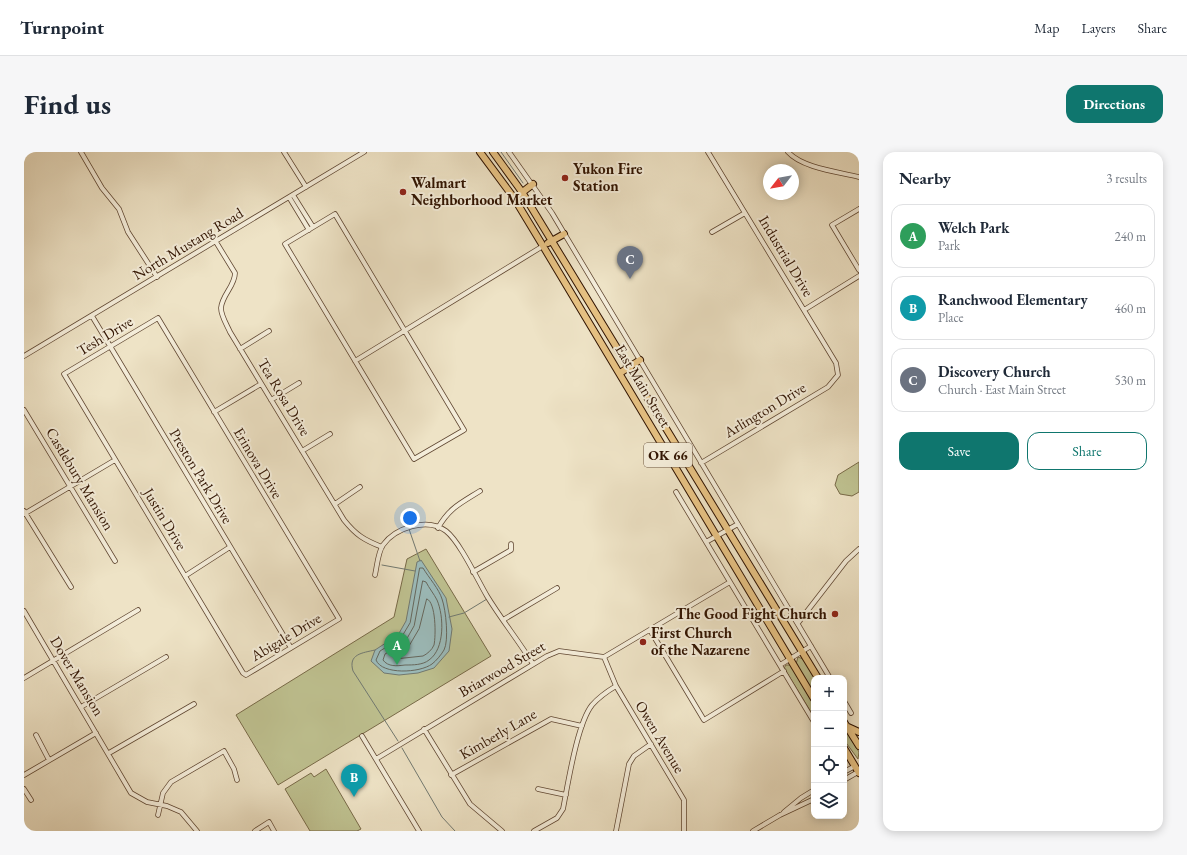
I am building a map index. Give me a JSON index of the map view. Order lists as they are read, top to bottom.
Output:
{
  "streets": {
    "highway": ["East Main Street", "OK 66"],
    "street": [
      "North Mustang Road",
      "Industrial Drive",
      "Tesh Drive",
      "Tea Rosa Drive",
      "Arlington Drive",
      "Erinova Drive",
      "Preston Park Drive",
      "Castlebury Mansion",
      "Justin Drive",
      "Abigale Drive",
      "Briarwood Street",
      "Dover Mansion",
      "Kimberly Lane",
      "Owen Avenue"
    ]
  },
  "crossings": [
    ["North Mustang Road", "Tea Rosa Drive"],
    ["North Mustang Road", "Preston Park Drive"],
    ["Industrial Drive", "Arlington Drive"],
    ["Tesh Drive", "Erinova Drive"],
    ["Tesh Drive", "Preston Park Drive"],
    ["Tesh Drive", "Justin Drive"],
    ["East Main Street", "Arlington Drive"],
    ["Erinova Drive", "Abigale Drive"],
    ["Preston Park Drive", "Abigale Drive"],
    ["Justin Drive", "Abigale Drive"],
    ["Briarwood Street", "Owen Avenue"]
  ],
  "places": [
    "Yukon Fire Station",
    "Walmart Neighborhood Market",
    "The Good Fight Church",
    "First Church of the Nazarene"
  ],
  "north": "bottom left",
  "page": {
    "header": "Turnpoint",
    "nav": ["Map", "Layers", "Share"],
    "buttons": [
      "Directions",
      ["Save", "Share"]
    ],
    "title": "Find us",
    "heading": ["Nearby", "3 results"],
    "list": [
      {
        "mark": "A",
        "name": "Welch Park",
        "note": "Park",
        "value": "240 m"
      },
      {
        "mark": "B",
        "name": "Ranchwood Elementary",
        "note": "Place",
        "value": "460 m"
      },
      {
        "mark": "C",
        "name": "Discovery Church",
        "note": "Church · East Main Street",
        "value": "530 m"
      }
    ],
    "pins": ["C", "A", "B"],
    "map_buttons": ["+", "−"]
  }
}
